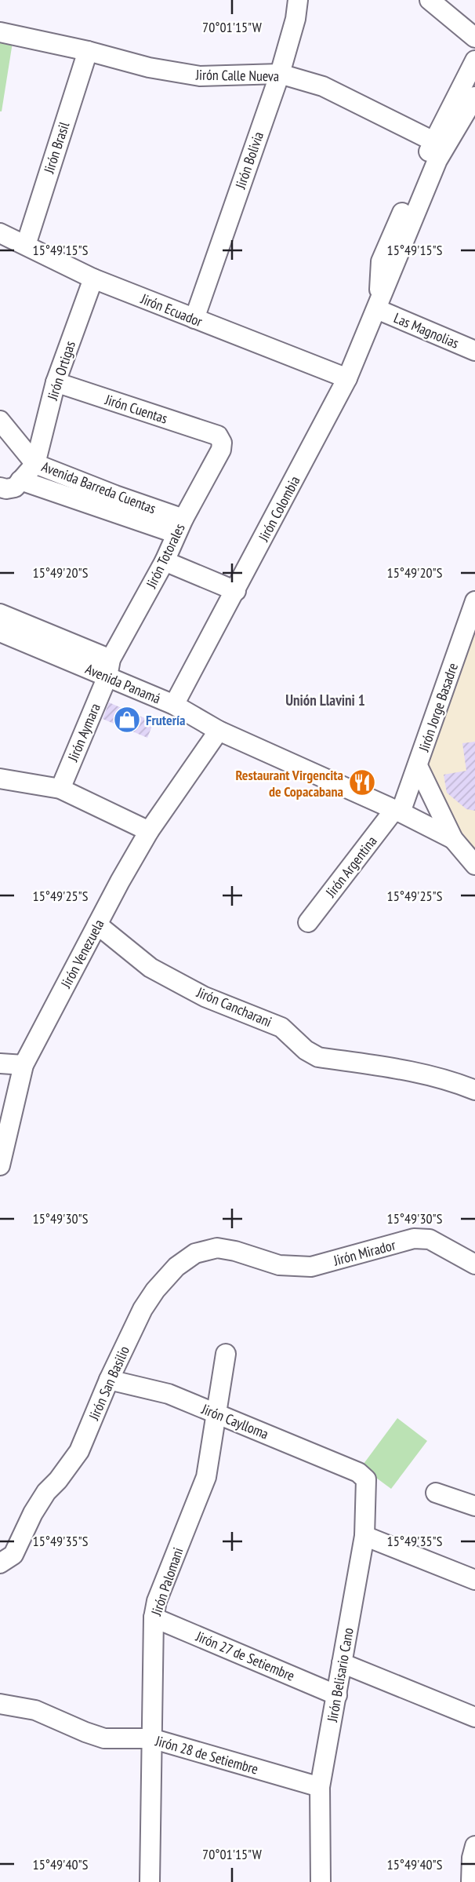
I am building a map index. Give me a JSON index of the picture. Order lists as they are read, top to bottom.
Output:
{
  "streets": {
    "street": [
      "Jirón Calle Nueva",
      "Jirón Brasil",
      "Jirón Bolivia",
      "Jirón Ecuador",
      "Las Magnolias",
      "Jirón Ortigas",
      "Jirón Cuentas",
      "Avenida Barreda Cuentas",
      "Jirón Colombia",
      "Jirón Totorales",
      "Avenida Panamá",
      "Jirón Jorge Basadre",
      "Jirón Aymara",
      "Jirón Argentina",
      "Jirón Venezuela",
      "Jirón Cancharani",
      "Jirón Mirador",
      "Jirón San Basilio",
      "Jirón Caylloma",
      "Jirón Palomani",
      "Jirón 27 de Setiembre",
      "Jirón Belisario Cano",
      "Jirón 28 de Setiembre"
    ]
  },
  "crossings": [
    ["Jirón Calle Nueva", "Jirón Brasil"],
    ["Jirón Calle Nueva", "Jirón Bolivia"],
    ["Jirón Calle Nueva", "Jirón Colombia"],
    ["Jirón Brasil", "Jirón Ecuador"],
    ["Jirón Bolivia", "Jirón Ecuador"],
    ["Jirón Ecuador", "Jirón Ortigas"],
    ["Jirón Ecuador", "Jirón Colombia"],
    ["Las Magnolias", "Jirón Colombia"],
    ["Jirón Ortigas", "Jirón Cuentas"],
    ["Jirón Ortigas", "Avenida Barreda Cuentas"],
    ["Jirón Cuentas", "Jirón Totorales"],
    ["Avenida Barreda Cuentas", "Jirón Totorales"],
    ["Jirón Colombia", "Avenida Panamá"],
    ["Jirón Totorales", "Avenida Panamá"],
    ["Jirón Totorales", "Jirón Aymara"],
    ["Avenida Panamá", "Jirón Jorge Basadre"],
    ["Avenida Panamá", "Jirón Aymara"],
    ["Avenida Panamá", "Jirón Argentina"],
    ["Avenida Panamá", "Jirón Venezuela"],
    ["Jirón Jorge Basadre", "Jirón Argentina"],
    ["Jirón Venezuela", "Jirón Cancharani"],
    ["Jirón Mirador", "Jirón San Basilio"],
    ["Jirón San Basilio", "Jirón Caylloma"],
    ["Jirón Caylloma", "Jirón Palomani"],
    ["Jirón Caylloma", "Jirón Belisario Cano"],
    ["Jirón Palomani", "Jirón 27 de Setiembre"],
    ["Jirón Palomani", "Jirón 28 de Setiembre"],
    ["Jirón 27 de Setiembre", "Jirón Belisario Cano"],
    ["Jirón Belisario Cano", "Jirón 28 de Setiembre"]
  ],
  "districts": ["Unión Llavini 1"],
  "places": {
    "shop": ["Frutería"],
    "restaurant": ["Restaurant Virgencita de Copacabana"]
  },
  "coordinates": [
    "70°01'15\"W",
    "15°49'15\"S",
    "15°49'20\"S",
    "15°49'25\"S",
    "15°49'30\"S",
    "15°49'35\"S",
    "15°49'40\"S"
  ]
}
